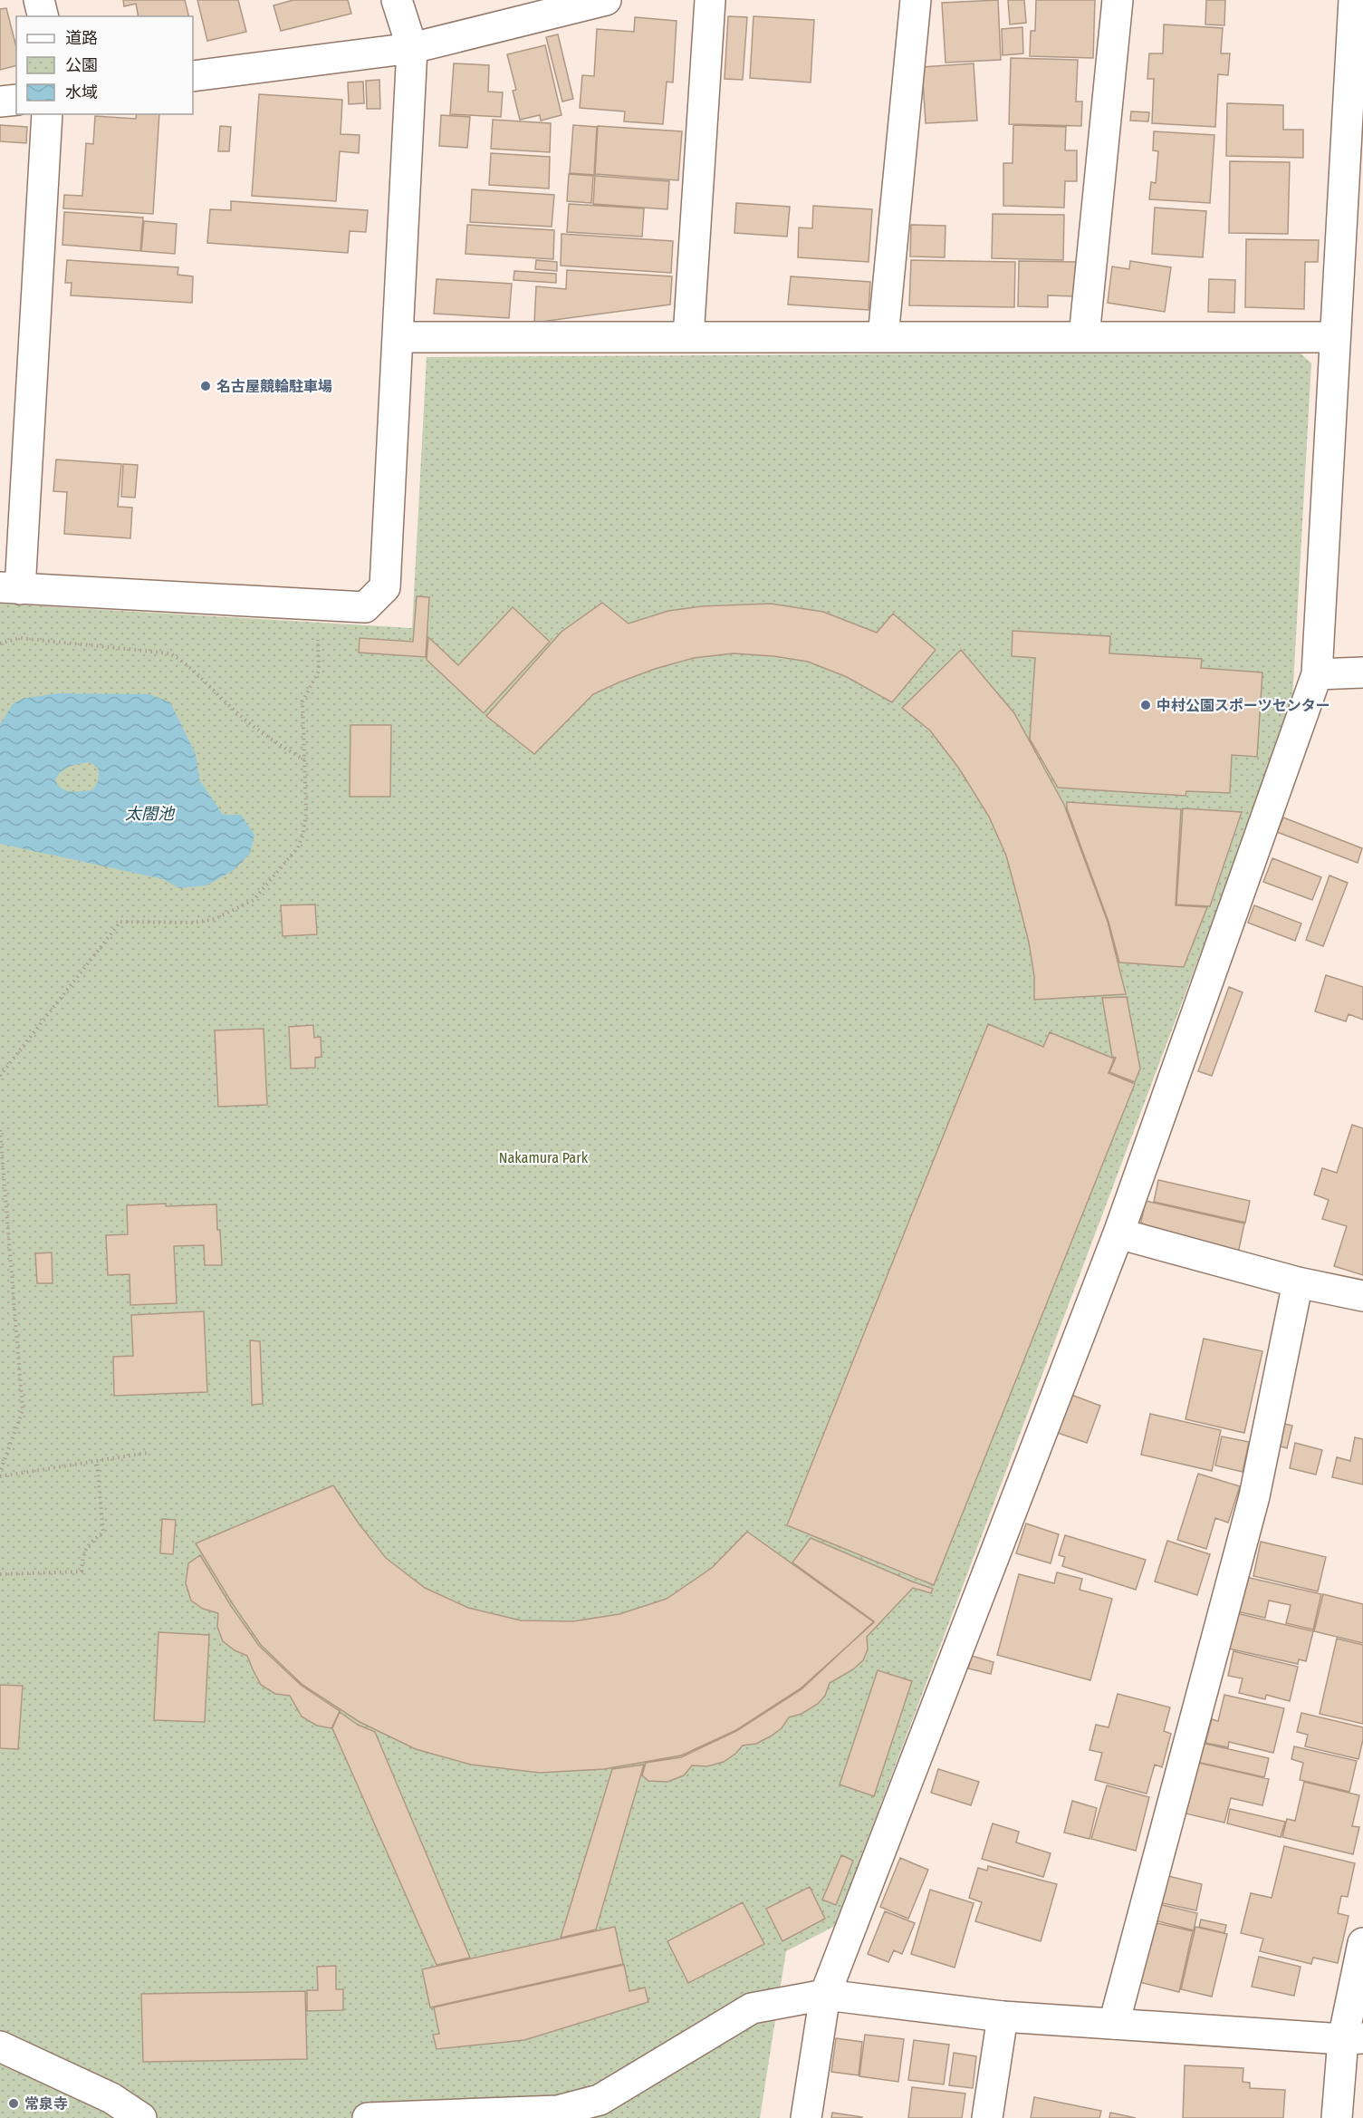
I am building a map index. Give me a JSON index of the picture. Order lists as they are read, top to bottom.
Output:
{
  "water": ["太閤池"],
  "parks": ["Nakamura Park"],
  "places": ["名古屋競輪駐車場", "中村公園スポーツセンター", "常泉寺"],
  "legend": ["道路", "公園", "水域"]
}
